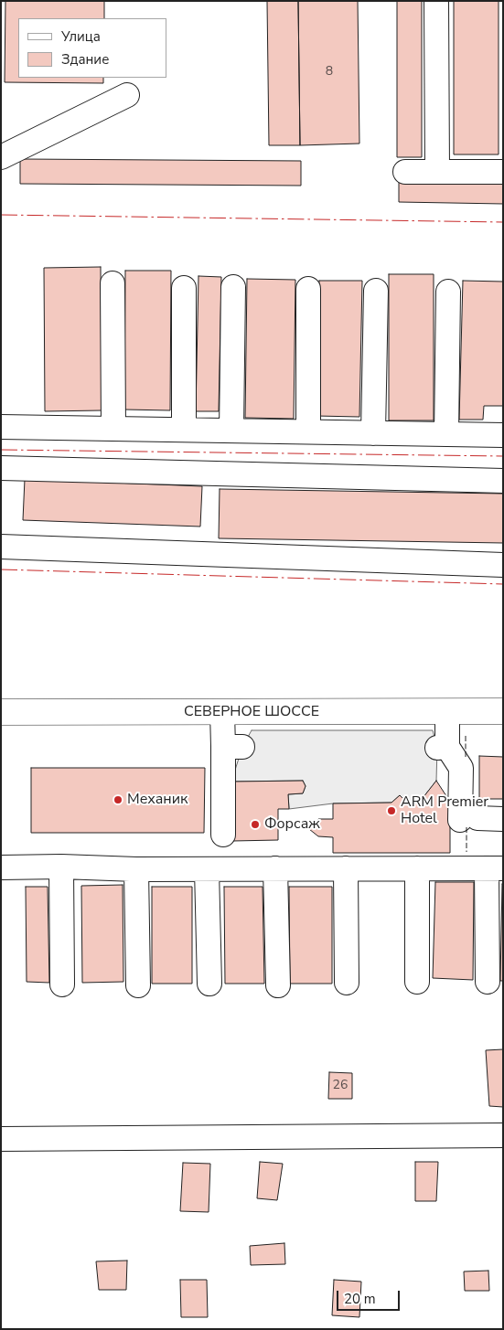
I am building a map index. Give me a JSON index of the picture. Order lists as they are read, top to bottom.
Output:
{
  "streets": {
    "main road": ["СЕВЕРНОЕ ШОССЕ"]
  },
  "places": ["Механик", "ARM Premier Hotel", "Форсаж"],
  "house_numbers": ["8", "26"],
  "legend": ["Улица", "Здание"],
  "scale_bar": "20 m"
}
